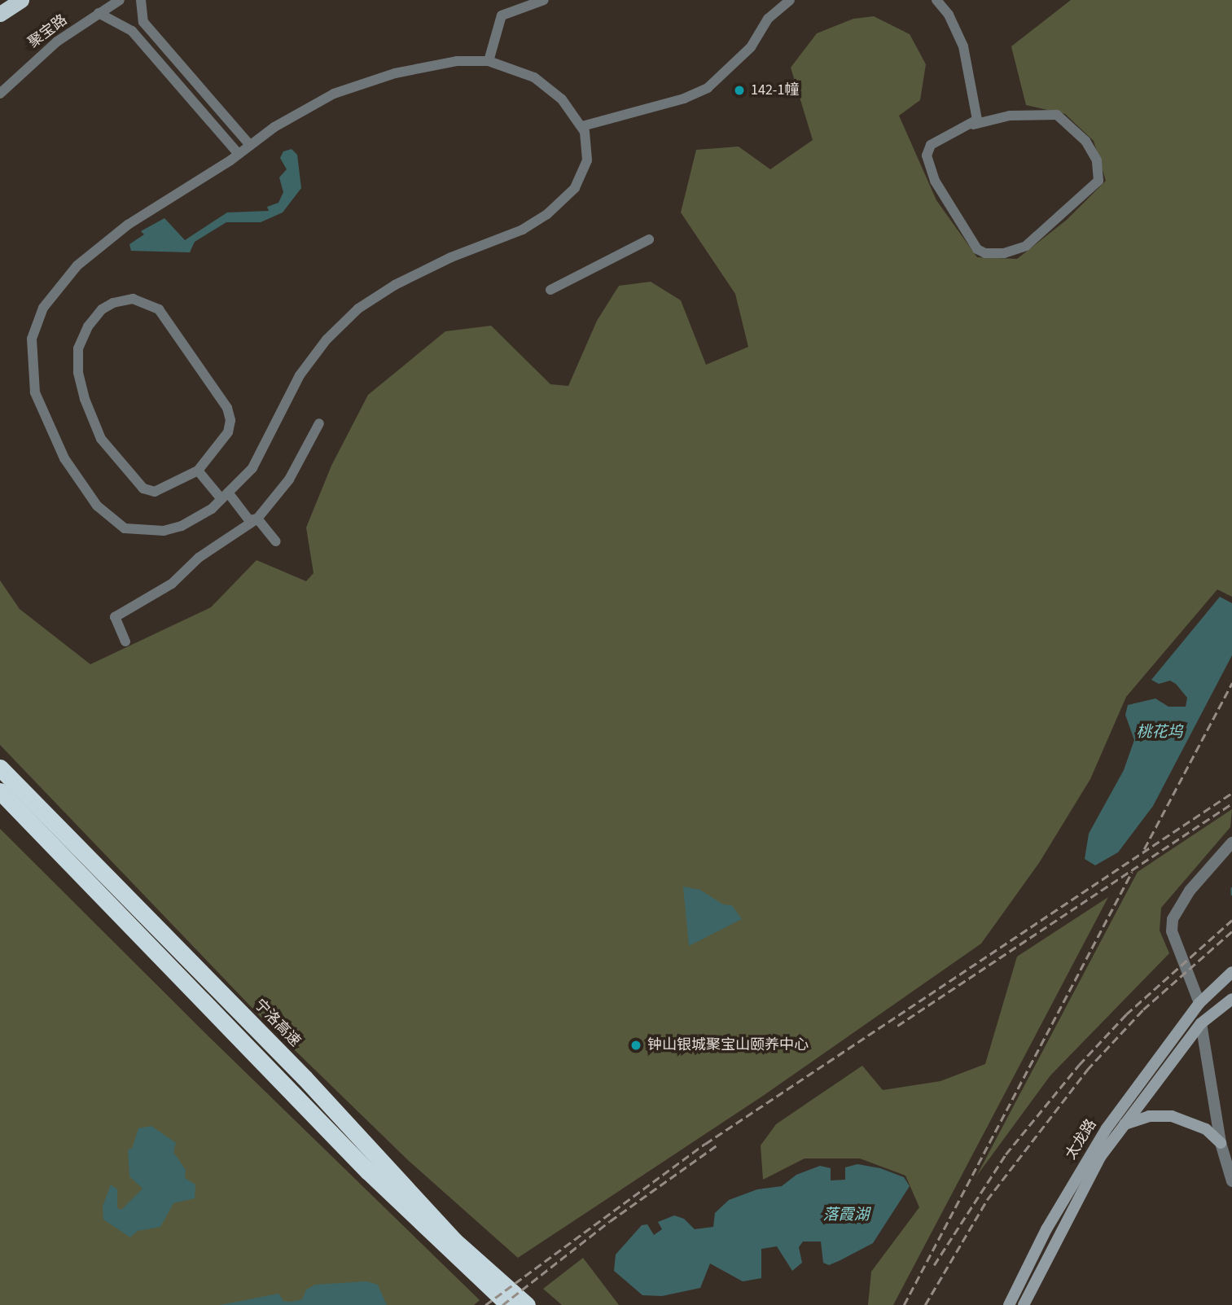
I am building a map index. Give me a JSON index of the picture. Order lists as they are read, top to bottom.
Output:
{
  "streets": {
    "highway": ["宁洛高速"],
    "main road": ["太龙路"],
    "street": ["聚宝路"]
  },
  "water": ["桃花坞", "落霞湖"],
  "places": ["142-1幢", "钟山银城聚宝山颐养中心"]
}
